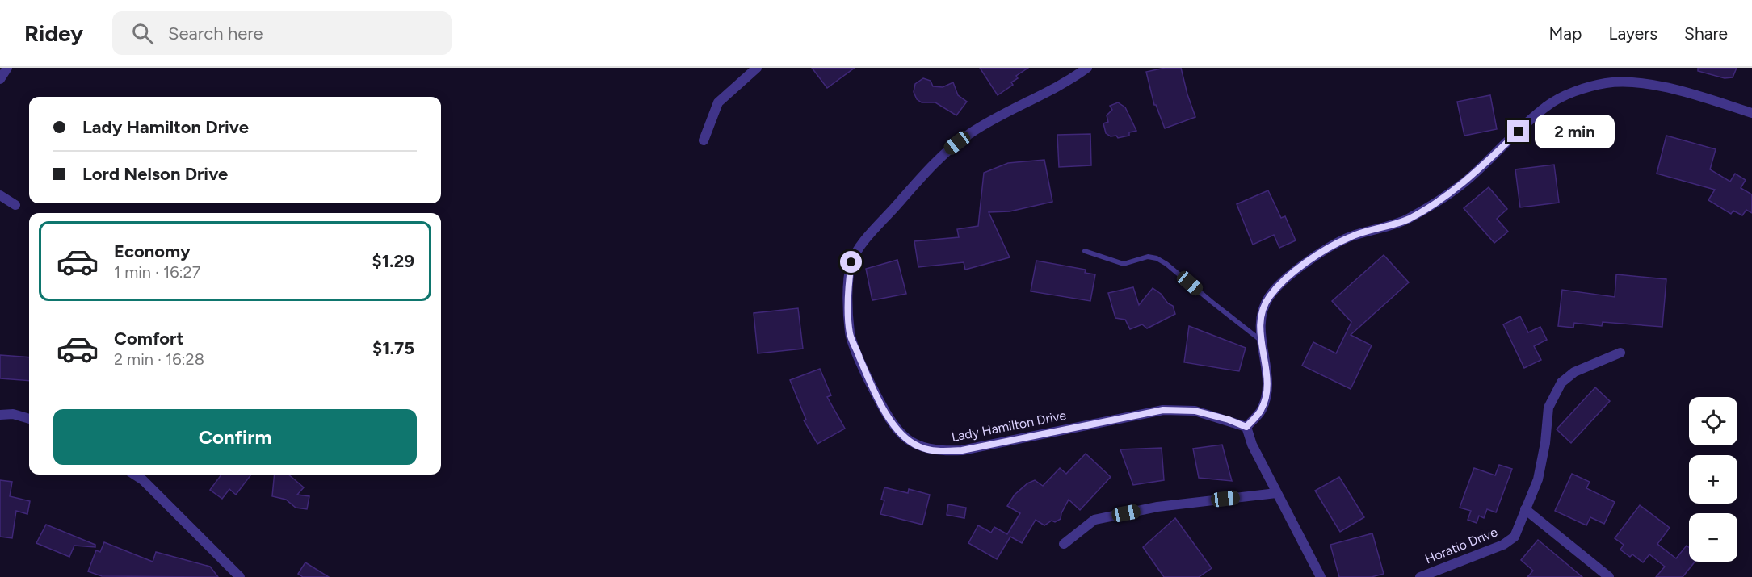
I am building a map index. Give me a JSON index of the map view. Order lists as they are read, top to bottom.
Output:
{
  "streets": {
    "street": ["Lady Hamilton Drive", "Horatio Drive"]
  },
  "page": {
    "header": "Ridey",
    "search": "Search here",
    "nav": ["Map", "Layers", "Share"],
    "banner": ["Lady Hamilton Drive", "Lord Nelson Drive"],
    "bubble": "2 min",
    "list": [
      {
        "name": "Economy",
        "note": "1 min · 16:27",
        "value": "$1.29"
      },
      {
        "name": "Comfort",
        "note": "2 min · 16:28",
        "value": "$1.75"
      }
    ],
    "map_buttons": ["+", "−"],
    "buttons": "Confirm"
  }
}
